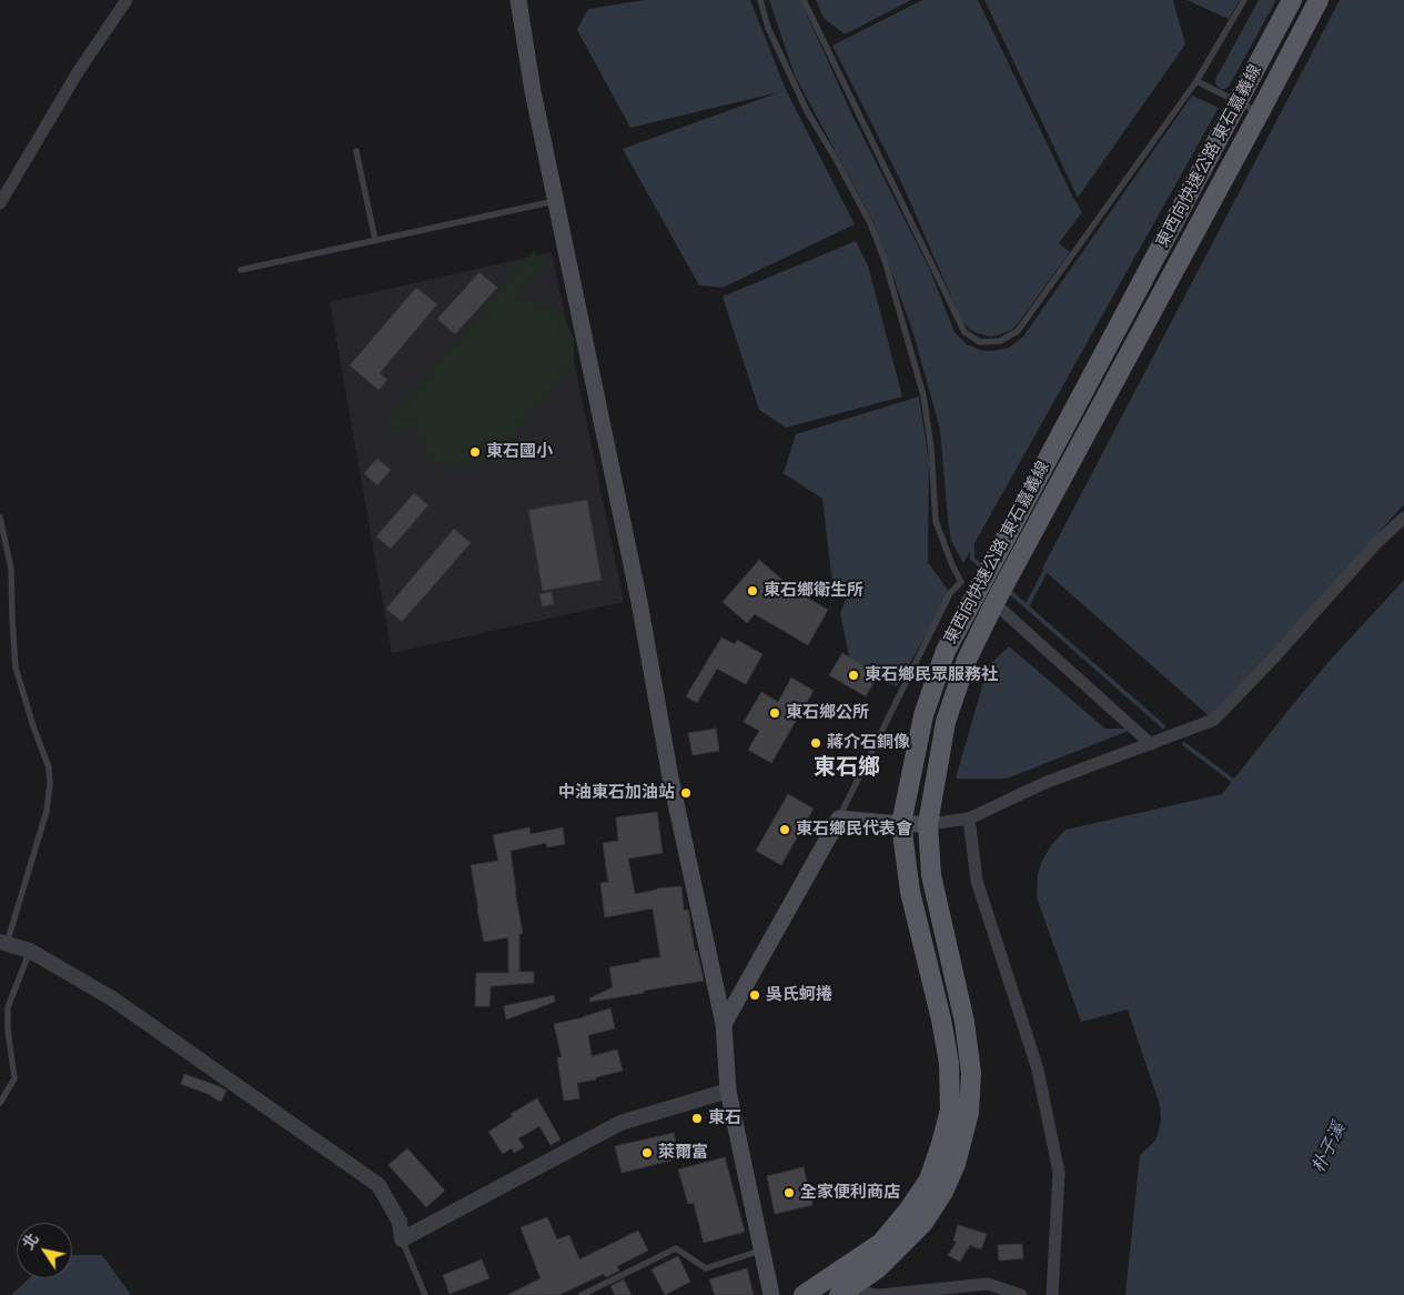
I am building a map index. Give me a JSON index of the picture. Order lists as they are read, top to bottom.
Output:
{
  "streets": {
    "main road": ["東西向快速公路 東石嘉義線"]
  },
  "districts": ["東石鄉"],
  "water": ["朴子溪"],
  "places": [
    "東石國小",
    "東石鄉衛生所",
    "東石鄉民眾服務社",
    "東石鄉公所",
    "蔣介石銅像",
    "中油東石加油站",
    "東石鄉民代表會",
    "吳氏蚵捲",
    "東石",
    "萊爾富",
    "全家便利商店"
  ],
  "north": "top left"
}
